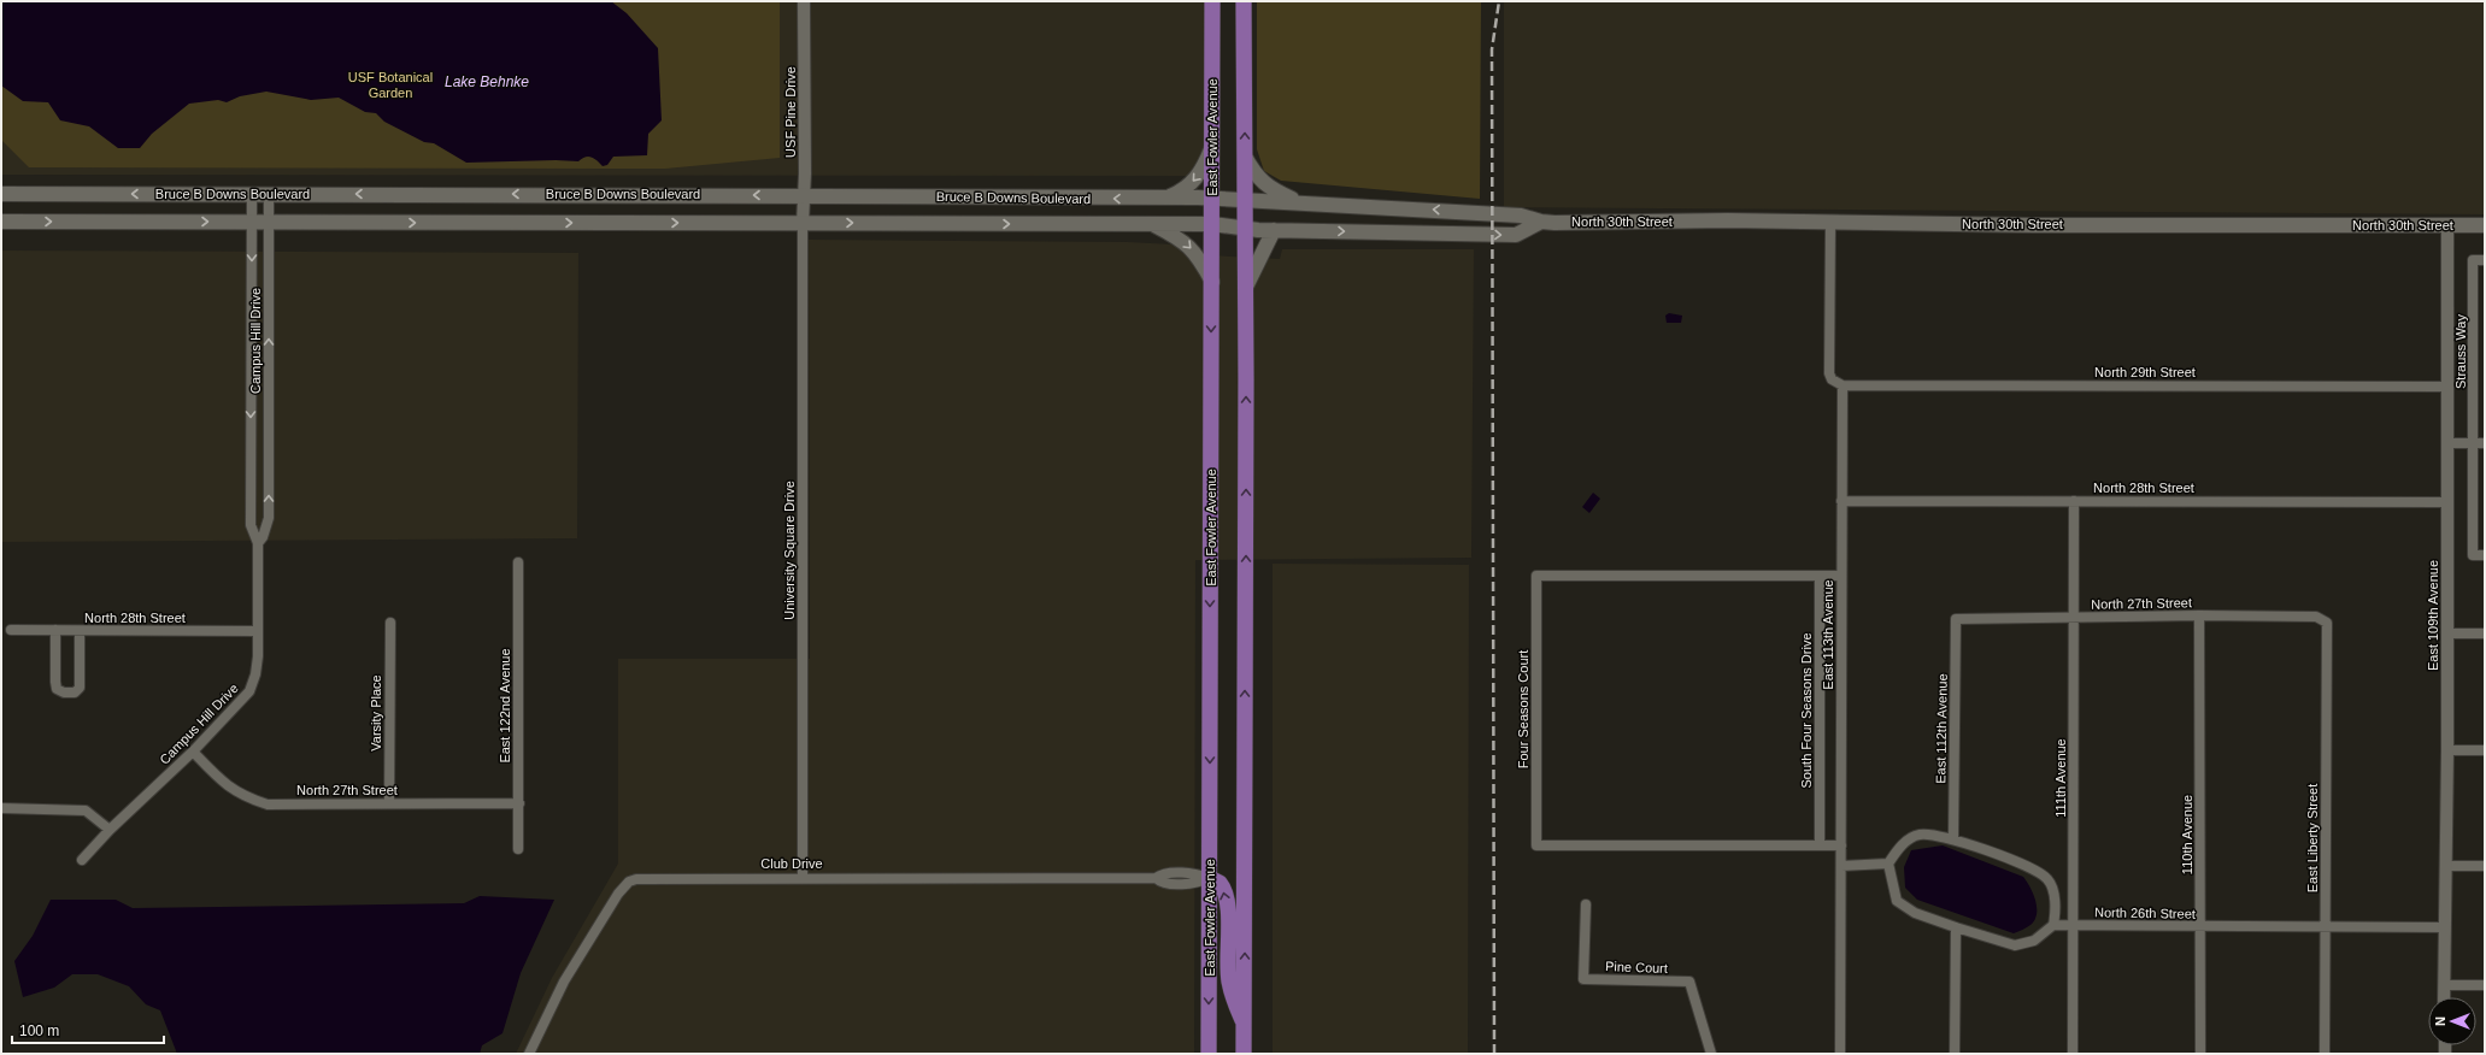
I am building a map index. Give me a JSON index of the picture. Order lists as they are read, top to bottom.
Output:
{
  "streets": {
    "main road": ["East Fowler Avenue", "Bruce B Downs Boulevard", "North 30th Street"],
    "street": [
      "USF Pine Drive",
      "Campus Hill Drive",
      "Strauss Way",
      "North 29th Street",
      "North 28th Street",
      "University Square Drive",
      "North 27th Street",
      "East 109th Avenue",
      "East 113th Avenue",
      "East 122nd Avenue",
      "Four Seasons Court",
      "South Four Seasons Drive",
      "Varsity Place",
      "East 112th Avenue",
      "111th Avenue",
      "110th Avenue",
      "East Liberty Street",
      "Club Drive",
      "North 26th Street",
      "Pine Court"
    ]
  },
  "crossings": [
    ["USF Pine Drive", "Bruce B Downs Boulevard"],
    ["USF Pine Drive", "University Square Drive"],
    ["East Fowler Avenue", "Bruce B Downs Boulevard"],
    ["East Fowler Avenue", "North 30th Street"],
    ["East Fowler Avenue", "Club Drive"],
    ["Bruce B Downs Boulevard", "North 30th Street"],
    ["Bruce B Downs Boulevard", "Campus Hill Drive"],
    ["Bruce B Downs Boulevard", "University Square Drive"],
    ["North 30th Street", "East 109th Avenue"],
    ["Campus Hill Drive", "North 28th Street"],
    ["Campus Hill Drive", "North 27th Street"],
    ["North 29th Street", "East 109th Avenue"],
    ["North 29th Street", "East 113th Avenue"],
    ["North 28th Street", "East 109th Avenue"],
    ["North 28th Street", "East 113th Avenue"],
    ["North 28th Street", "111th Avenue"],
    ["University Square Drive", "Club Drive"],
    ["North 27th Street", "East 122nd Avenue"],
    ["North 27th Street", "Varsity Place"],
    ["North 27th Street", "East 112th Avenue"],
    ["North 27th Street", "111th Avenue"],
    ["North 27th Street", "110th Avenue"],
    ["North 27th Street", "East Liberty Street"],
    ["East 109th Avenue", "North 26th Street"],
    ["East 113th Avenue", "Four Seasons Court"],
    ["Four Seasons Court", "South Four Seasons Drive"],
    ["111th Avenue", "North 26th Street"],
    ["110th Avenue", "North 26th Street"],
    ["East Liberty Street", "North 26th Street"]
  ],
  "water": ["Lake Behnke"],
  "parks": ["USF Botanical Garden"],
  "scale_bar": "100 m",
  "north": "left"
}
